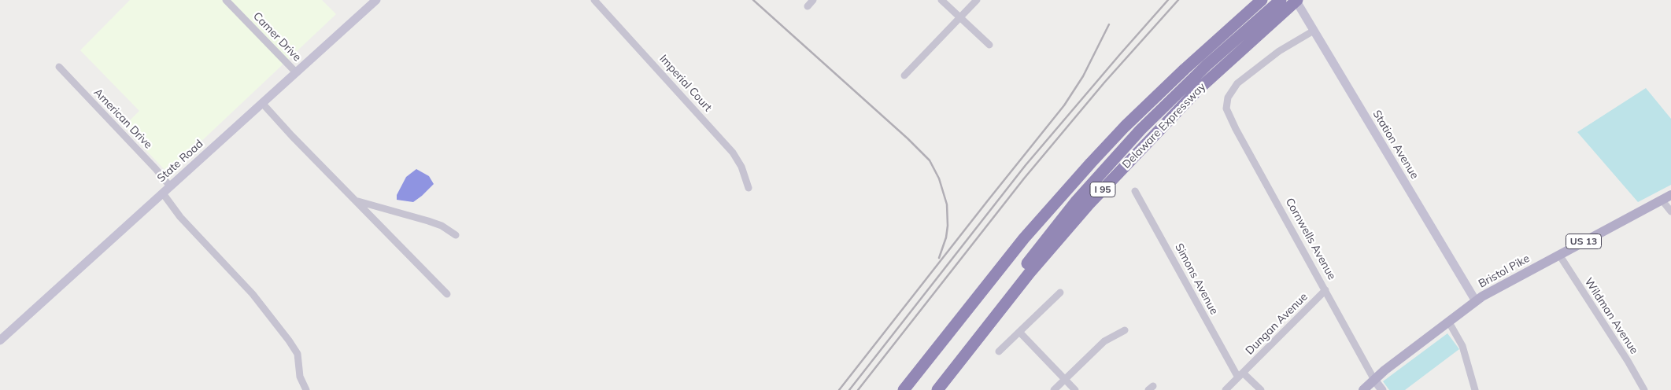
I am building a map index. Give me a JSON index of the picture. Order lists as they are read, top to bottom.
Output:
{
  "streets": {
    "highway": ["Delaware Expressway", "I 95"],
    "main road": [
      "Station Avenue",
      "State Road",
      "Cornwells Avenue",
      "US 13",
      "Bristol Pike"
    ],
    "street": [
      "Camer Drive",
      "Imperial Court",
      "American Drive",
      "Simons Avenue",
      "Wildman Avenue",
      "Dungan Avenue"
    ]
  },
  "crossings": [
    ["Camer Drive", "State Road"],
    ["American Drive", "State Road"],
    ["Delaware Expressway", "Station Avenue"],
    ["Station Avenue", "Cornwells Avenue"],
    ["Station Avenue", "Bristol Pike"],
    ["Cornwells Avenue", "Bristol Pike"],
    ["Cornwells Avenue", "Dungan Avenue"],
    ["Bristol Pike", "Wildman Avenue"],
    ["Simons Avenue", "Dungan Avenue"]
  ]
}
